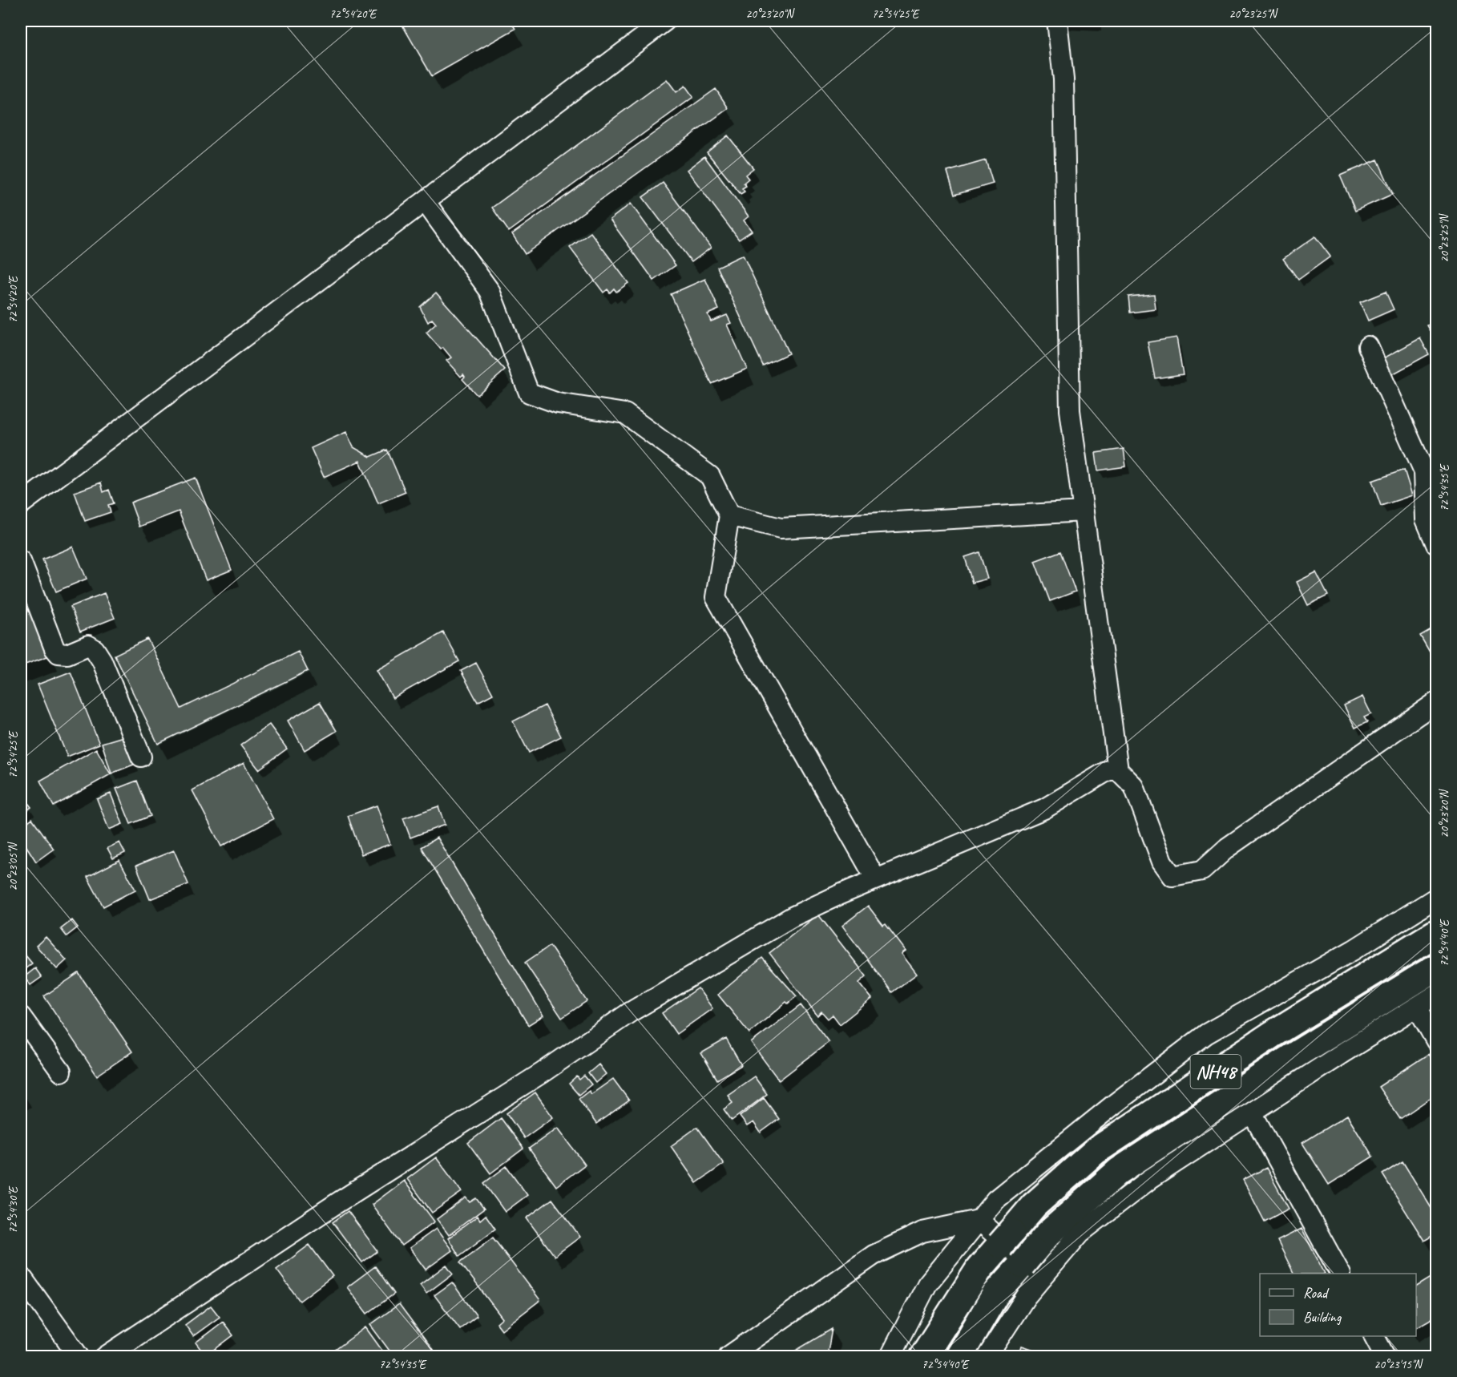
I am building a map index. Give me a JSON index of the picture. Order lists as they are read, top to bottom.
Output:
{
  "streets": {
    "highway": ["NH48"]
  },
  "legend": ["Road", "Building"],
  "coordinates": [
    "72°54'20\"E",
    "20°23'20\"N",
    "72°54'25\"E",
    "20°23'25\"N",
    "72°54'35\"E",
    "20°23'05\"N",
    "72°54'40\"E",
    "72°54'30\"E",
    "20°23'15\"N"
  ]
}
